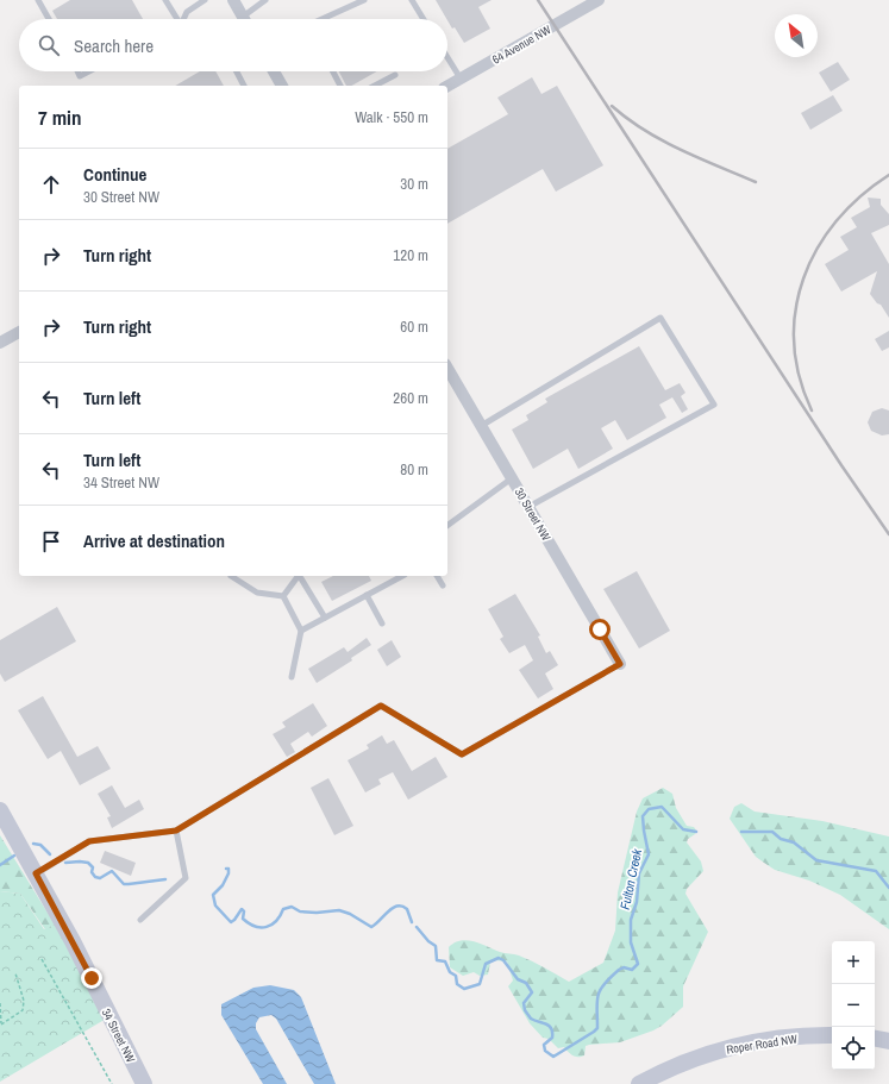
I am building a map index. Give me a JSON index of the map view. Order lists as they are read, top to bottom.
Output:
{
  "streets": {
    "main road": ["34 Street NW", "Roper Road NW"],
    "street": ["64 Avenue NW", "30 Street NW"]
  },
  "water": ["Fulton Creek"],
  "north": "top left",
  "page": {
    "search": "Search here",
    "heading": ["7 min", "Walk · 550 m"],
    "list": [
      ["Continue", "30 Street NW", "30 m"],
      ["Turn right", "120 m"],
      ["Turn right", "60 m"],
      ["Turn left", "260 m"],
      ["Turn left", "34 Street NW", "80 m"],
      "Arrive at destination"
    ],
    "map_buttons": ["+", "−"]
  }
}
